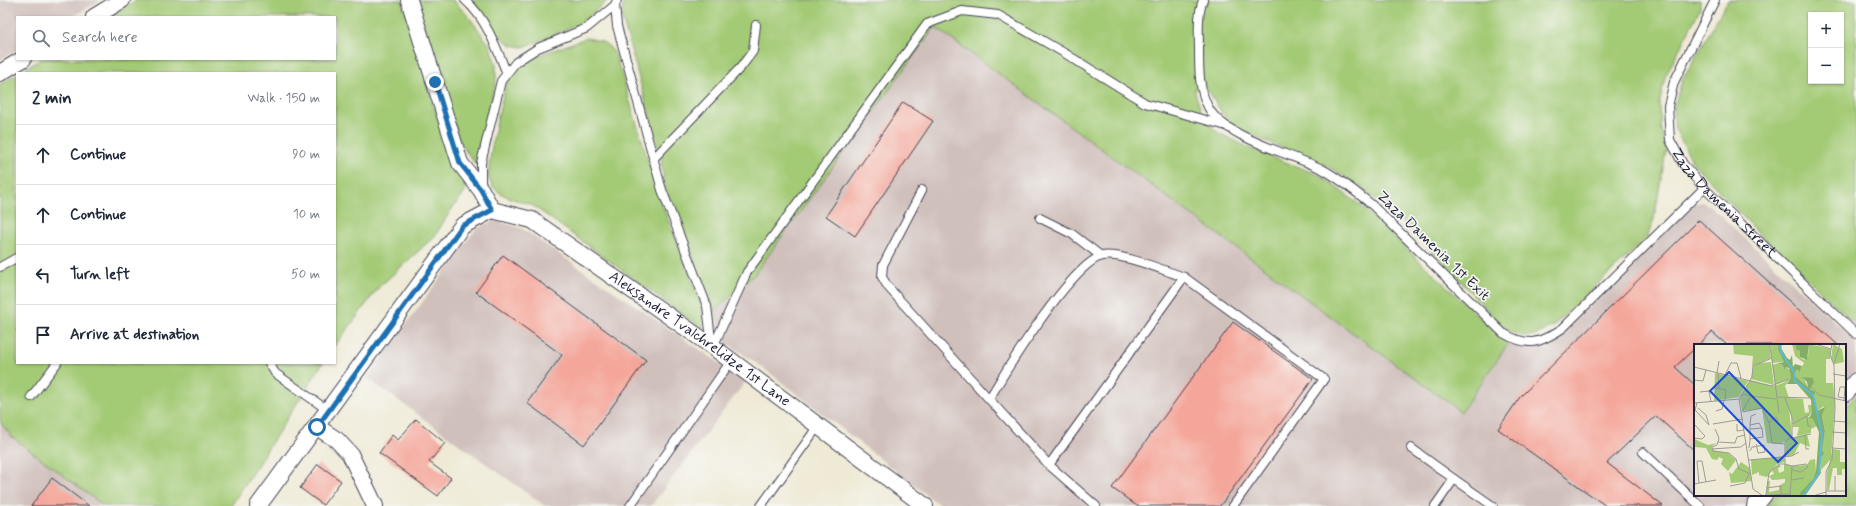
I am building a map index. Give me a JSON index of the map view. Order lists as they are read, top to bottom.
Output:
{
  "streets": {
    "street": ["Aleksandre Tvalchrelidze 1st Lane"],
    "lane": ["Zaza Damenia Street", "Zaza Damenia 1st Exit"]
  },
  "crossings": [
    ["Zaza Damenia Street", "Zaza Damenia 1st Exit"]
  ],
  "page": {
    "map_buttons": ["+", "−"],
    "search": "Search here",
    "heading": ["2 min", "Walk · 150 m"],
    "list": [
      ["Continue", "90 m"],
      ["Continue", "10 m"],
      ["Turn left", "50 m"],
      "Arrive at destination"
    ]
  }
}
